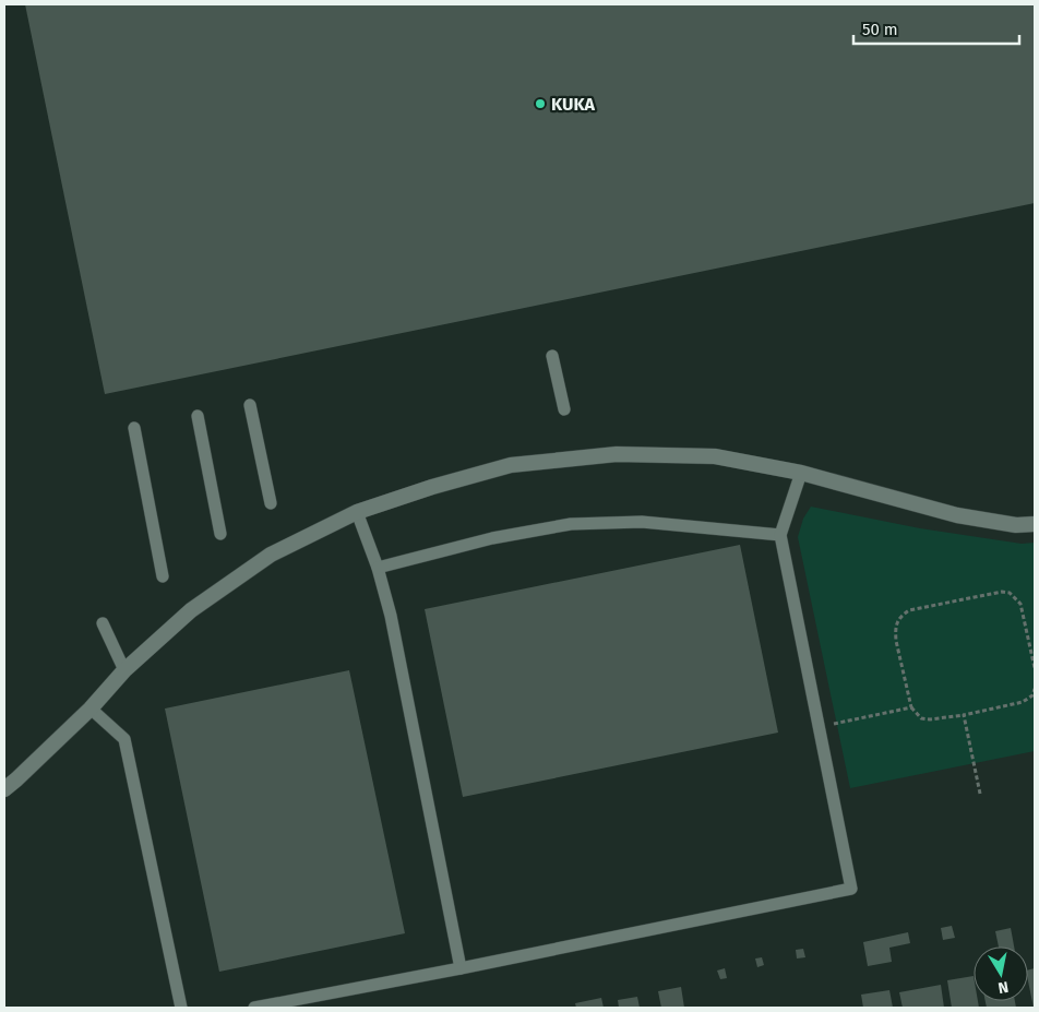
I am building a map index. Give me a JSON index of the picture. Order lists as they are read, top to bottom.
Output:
{
  "places": ["KUKA"],
  "scale_bar": "50 m",
  "north": "bottom"
}
